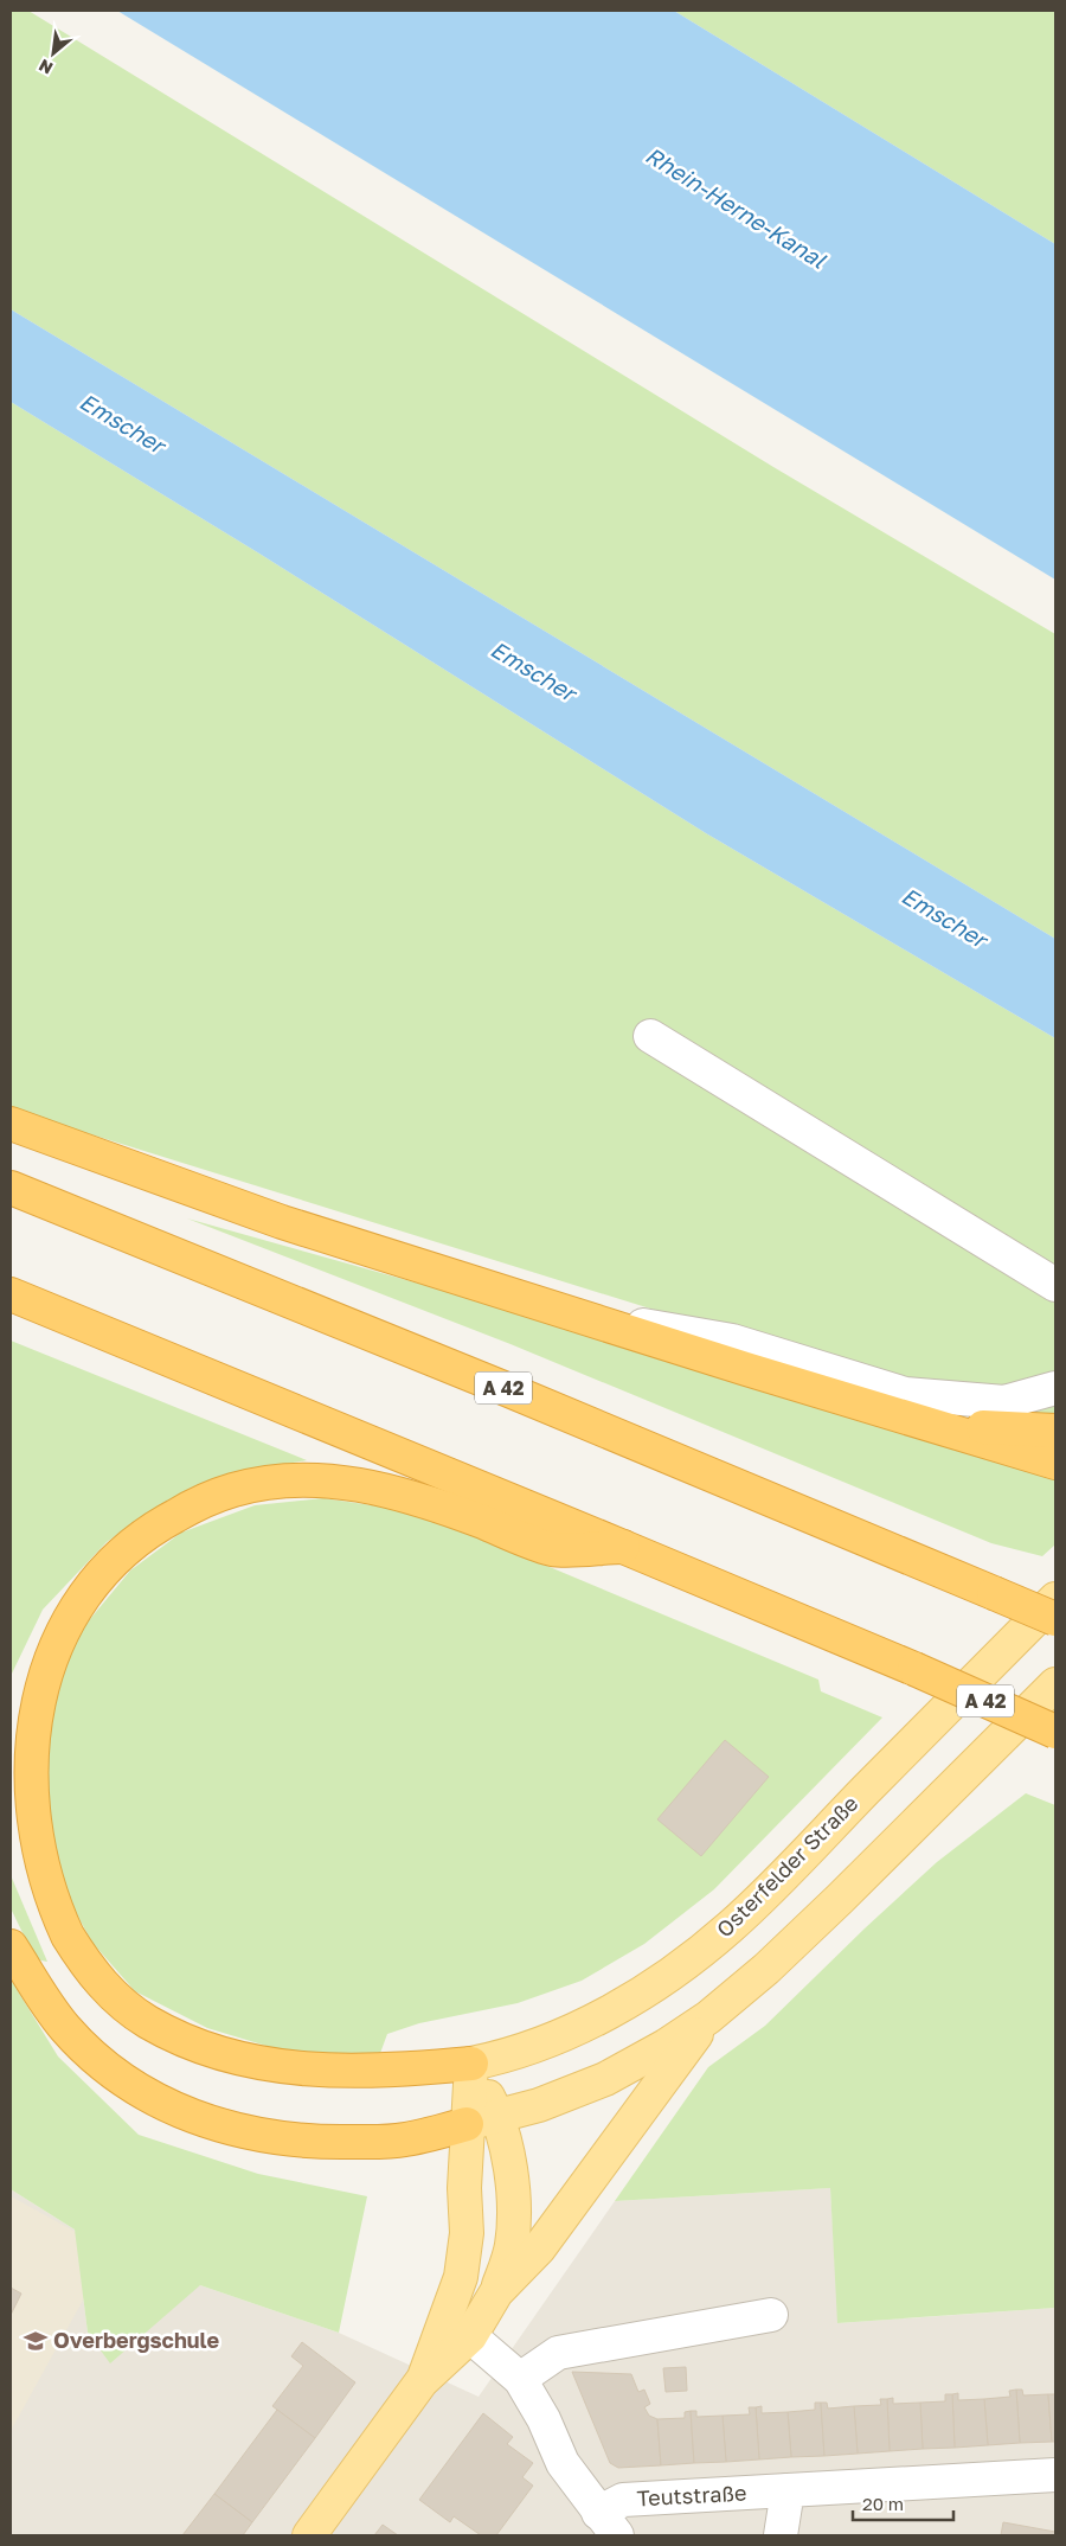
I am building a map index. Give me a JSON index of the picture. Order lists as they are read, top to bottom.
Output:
{
  "streets": {
    "highway": ["A 42"],
    "main road": ["Osterfelder Straße"],
    "street": ["Teutstraße"]
  },
  "water": ["Rhein-Herne-Kanal", "Emscher"],
  "places": {
    "school or university": ["Overbergschule"]
  },
  "scale_bar": "20 m",
  "north": "bottom left"
}
